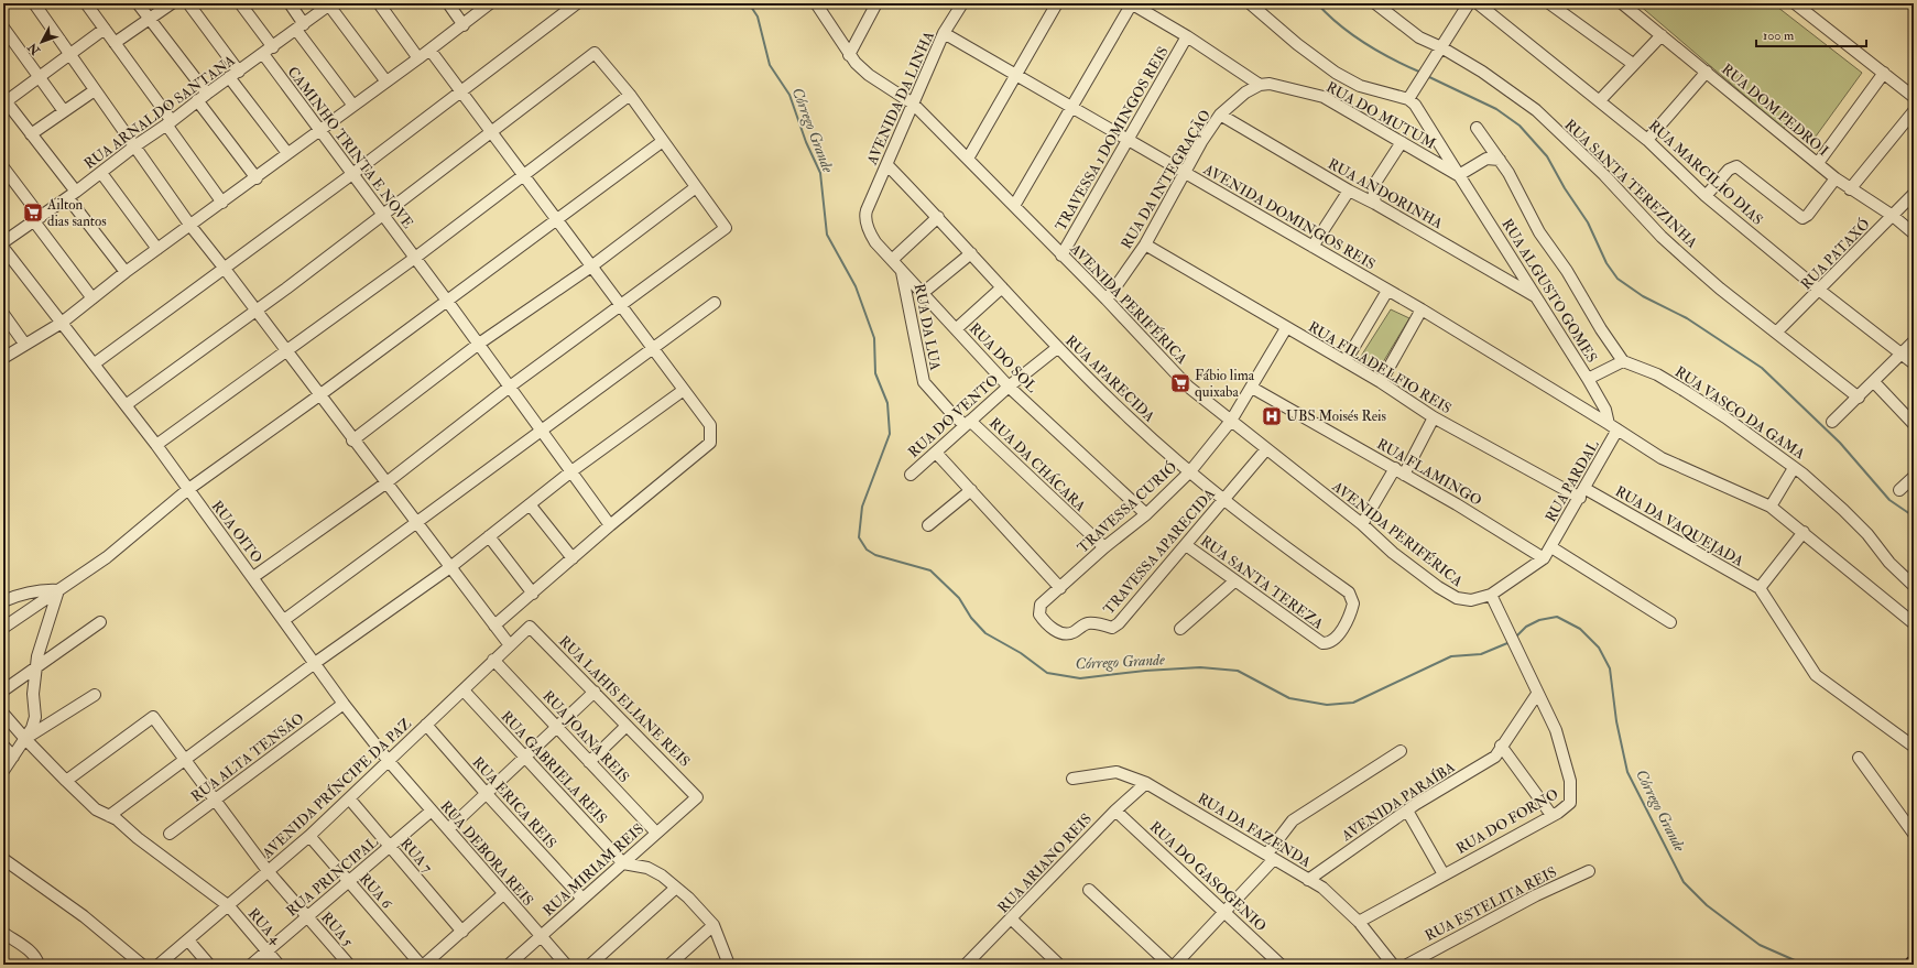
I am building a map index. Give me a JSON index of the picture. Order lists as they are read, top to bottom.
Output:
{
  "streets": {
    "street": [
      "AVENIDA DA LINHA",
      "RUA DOM PEDRO I",
      "RUA ARNALDO SANTANA",
      "RUA DO MUTUM",
      "TRAVESSA 1 DOMINGOS REIS",
      "CAMINHO TRINTA E NOVE",
      "RUA MARCILIO DIAS",
      "RUA DA INTEGRAÇÃO",
      "RUA SANTA TEREZINHA",
      "RUA ANDORINHA",
      "AVENIDA DOMINGOS REIS",
      "RUA PATAXÓ",
      "RUA ALGUSTO GOMES",
      "AVENIDA PERIFÉRICA",
      "RUA DA LUA",
      "RUA DO SOL",
      "RUA FILADELFIO REIS",
      "RUA APARECIDA",
      "RUA VASCO DA GAMA",
      "RUA DO VENTO",
      "RUA DA CHÁCARA",
      "RUA FLAMINGO",
      "RUA PARDAL",
      "TRAVESSA CURIÓ",
      "RUA DA VAQUEJADA",
      "RUA OITO",
      "TRAVESSA APARECIDA",
      "RUA SANTA TEREZA",
      "RUA LAHIS ELIANE REIS",
      "RUA JOANA REIS",
      "RUA ALTA TENSÃO",
      "RUA GABRIELA REIS",
      "AVENIDA PRÍNCIPE DA PAZ",
      "AVENIDA PARAÍBA",
      "RUA ERICA REIS",
      "RUA DO FORNO",
      "RUA DA FAZENDA",
      "RUA DEBORA REIS",
      "RUA 7",
      "RUA ARIANO REIS",
      "RUA MIRIAM REIS",
      "RUA PRINCIPAL",
      "RUA DO GASOGENIO",
      "RUA 6",
      "RUA ESTELITA REIS",
      "RUA 4",
      "RUA 5"
    ]
  },
  "crossings": [
    ["AVENIDA DA LINHA", "AVENIDA DOMINGOS REIS"],
    ["AVENIDA DA LINHA", "AVENIDA PERIFÉRICA"],
    ["AVENIDA DA LINHA", "RUA DO SOL"],
    ["AVENIDA DA LINHA", "RUA APARECIDA"],
    ["RUA DOM PEDRO I", "RUA PATAXÓ"],
    ["RUA ARNALDO SANTANA", "CAMINHO TRINTA E NOVE"],
    ["RUA ARNALDO SANTANA", "RUA OITO"],
    ["RUA DO MUTUM", "RUA DA INTEGRAÇÃO"],
    ["RUA DO MUTUM", "RUA ALGUSTO GOMES"],
    ["TRAVESSA 1 DOMINGOS REIS", "AVENIDA DOMINGOS REIS"],
    ["TRAVESSA 1 DOMINGOS REIS", "AVENIDA PERIFÉRICA"],
    ["RUA MARCILIO DIAS", "RUA PATAXÓ"],
    ["RUA DA INTEGRAÇÃO", "RUA ANDORINHA"],
    ["RUA DA INTEGRAÇÃO", "AVENIDA DOMINGOS REIS"],
    ["RUA DA INTEGRAÇÃO", "AVENIDA PERIFÉRICA"],
    ["RUA DA INTEGRAÇÃO", "RUA FILADELFIO REIS"],
    ["RUA SANTA TEREZINHA", "RUA PATAXÓ"],
    ["RUA ANDORINHA", "RUA ALGUSTO GOMES"],
    ["AVENIDA DOMINGOS REIS", "RUA ALGUSTO GOMES"],
    ["AVENIDA DOMINGOS REIS", "RUA PARDAL"],
    ["RUA ALGUSTO GOMES", "RUA PARDAL"],
    ["AVENIDA PERIFÉRICA", "TRAVESSA CURIÓ"],
    ["AVENIDA PERIFÉRICA", "TRAVESSA APARECIDA"],
    ["RUA DA LUA", "RUA DO SOL"],
    ["RUA DA LUA", "RUA DO VENTO"],
    ["RUA DA LUA", "RUA DA CHÁCARA"],
    ["RUA DO SOL", "RUA DO VENTO"],
    ["RUA DO SOL", "TRAVESSA CURIÓ"],
    ["RUA FILADELFIO REIS", "RUA PARDAL"],
    ["RUA FILADELFIO REIS", "TRAVESSA CURIÓ"],
    ["RUA FILADELFIO REIS", "RUA DA VAQUEJADA"],
    ["RUA APARECIDA", "RUA DO VENTO"],
    ["RUA APARECIDA", "TRAVESSA CURIÓ"],
    ["RUA APARECIDA", "TRAVESSA APARECIDA"],
    ["RUA APARECIDA", "RUA SANTA TEREZA"],
    ["RUA DO VENTO", "RUA DA CHÁCARA"],
    ["RUA DA CHÁCARA", "TRAVESSA CURIÓ"],
    ["RUA FLAMINGO", "RUA PARDAL"],
    ["RUA FLAMINGO", "TRAVESSA CURIÓ"],
    ["RUA PARDAL", "RUA DA VAQUEJADA"],
    ["TRAVESSA CURIÓ", "TRAVESSA APARECIDA"],
    ["RUA OITO", "RUA ALTA TENSÃO"],
    ["RUA OITO", "AVENIDA PRÍNCIPE DA PAZ"],
    ["RUA OITO", "RUA DEBORA REIS"],
    ["TRAVESSA APARECIDA", "RUA SANTA TEREZA"],
    ["RUA LAHIS ELIANE REIS", "AVENIDA PRÍNCIPE DA PAZ"],
    ["RUA LAHIS ELIANE REIS", "RUA MIRIAM REIS"],
    ["RUA JOANA REIS", "AVENIDA PRÍNCIPE DA PAZ"],
    ["RUA JOANA REIS", "RUA MIRIAM REIS"],
    ["RUA ALTA TENSÃO", "RUA 5"],
    ["RUA GABRIELA REIS", "AVENIDA PRÍNCIPE DA PAZ"],
    ["RUA GABRIELA REIS", "RUA MIRIAM REIS"],
    ["AVENIDA PRÍNCIPE DA PAZ", "RUA ERICA REIS"],
    ["AVENIDA PRÍNCIPE DA PAZ", "RUA DEBORA REIS"],
    ["AVENIDA PRÍNCIPE DA PAZ", "RUA 7"],
    ["AVENIDA PRÍNCIPE DA PAZ", "RUA 6"],
    ["AVENIDA PRÍNCIPE DA PAZ", "RUA 4"],
    ["AVENIDA PRÍNCIPE DA PAZ", "RUA 5"],
    ["AVENIDA PARAÍBA", "RUA DO FORNO"],
    ["AVENIDA PARAÍBA", "RUA DA FAZENDA"],
    ["RUA ERICA REIS", "RUA MIRIAM REIS"],
    ["RUA DO FORNO", "RUA DA FAZENDA"],
    ["RUA DA FAZENDA", "RUA ARIANO REIS"],
    ["RUA DEBORA REIS", "RUA MIRIAM REIS"],
    ["RUA DEBORA REIS", "RUA PRINCIPAL"],
    ["RUA 7", "RUA PRINCIPAL"],
    ["RUA ARIANO REIS", "RUA DO GASOGENIO"],
    ["RUA PRINCIPAL", "RUA 6"],
    ["RUA PRINCIPAL", "RUA 4"],
    ["RUA PRINCIPAL", "RUA 5"],
    ["RUA 4", "RUA 5"]
  ],
  "water": ["Córrego Grande"],
  "places": {
    "supermarket": ["Ailton dias santos", "Fábio lima quixaba"],
    "hospital": ["UBS Moisés Reis"]
  },
  "scale_bar": "100 m",
  "north": "bottom left"
}
